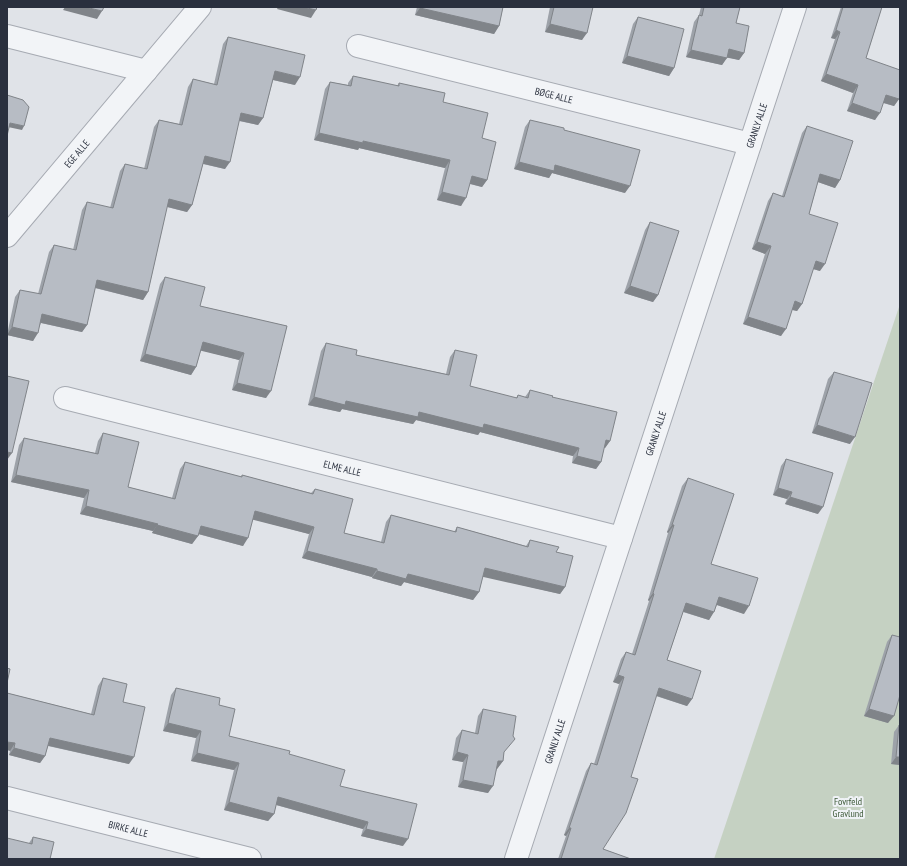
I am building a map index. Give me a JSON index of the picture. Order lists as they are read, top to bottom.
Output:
{
  "streets": {
    "street": [
      "BØGE ALLE",
      "GRANLY ALLE",
      "EGE ALLE",
      "ELME ALLE",
      "BIRKE ALLE"
    ]
  },
  "crossings": [
    ["BØGE ALLE", "GRANLY ALLE"],
    ["GRANLY ALLE", "ELME ALLE"]
  ],
  "parks": ["Fovrfeld Gravlund"]
}
